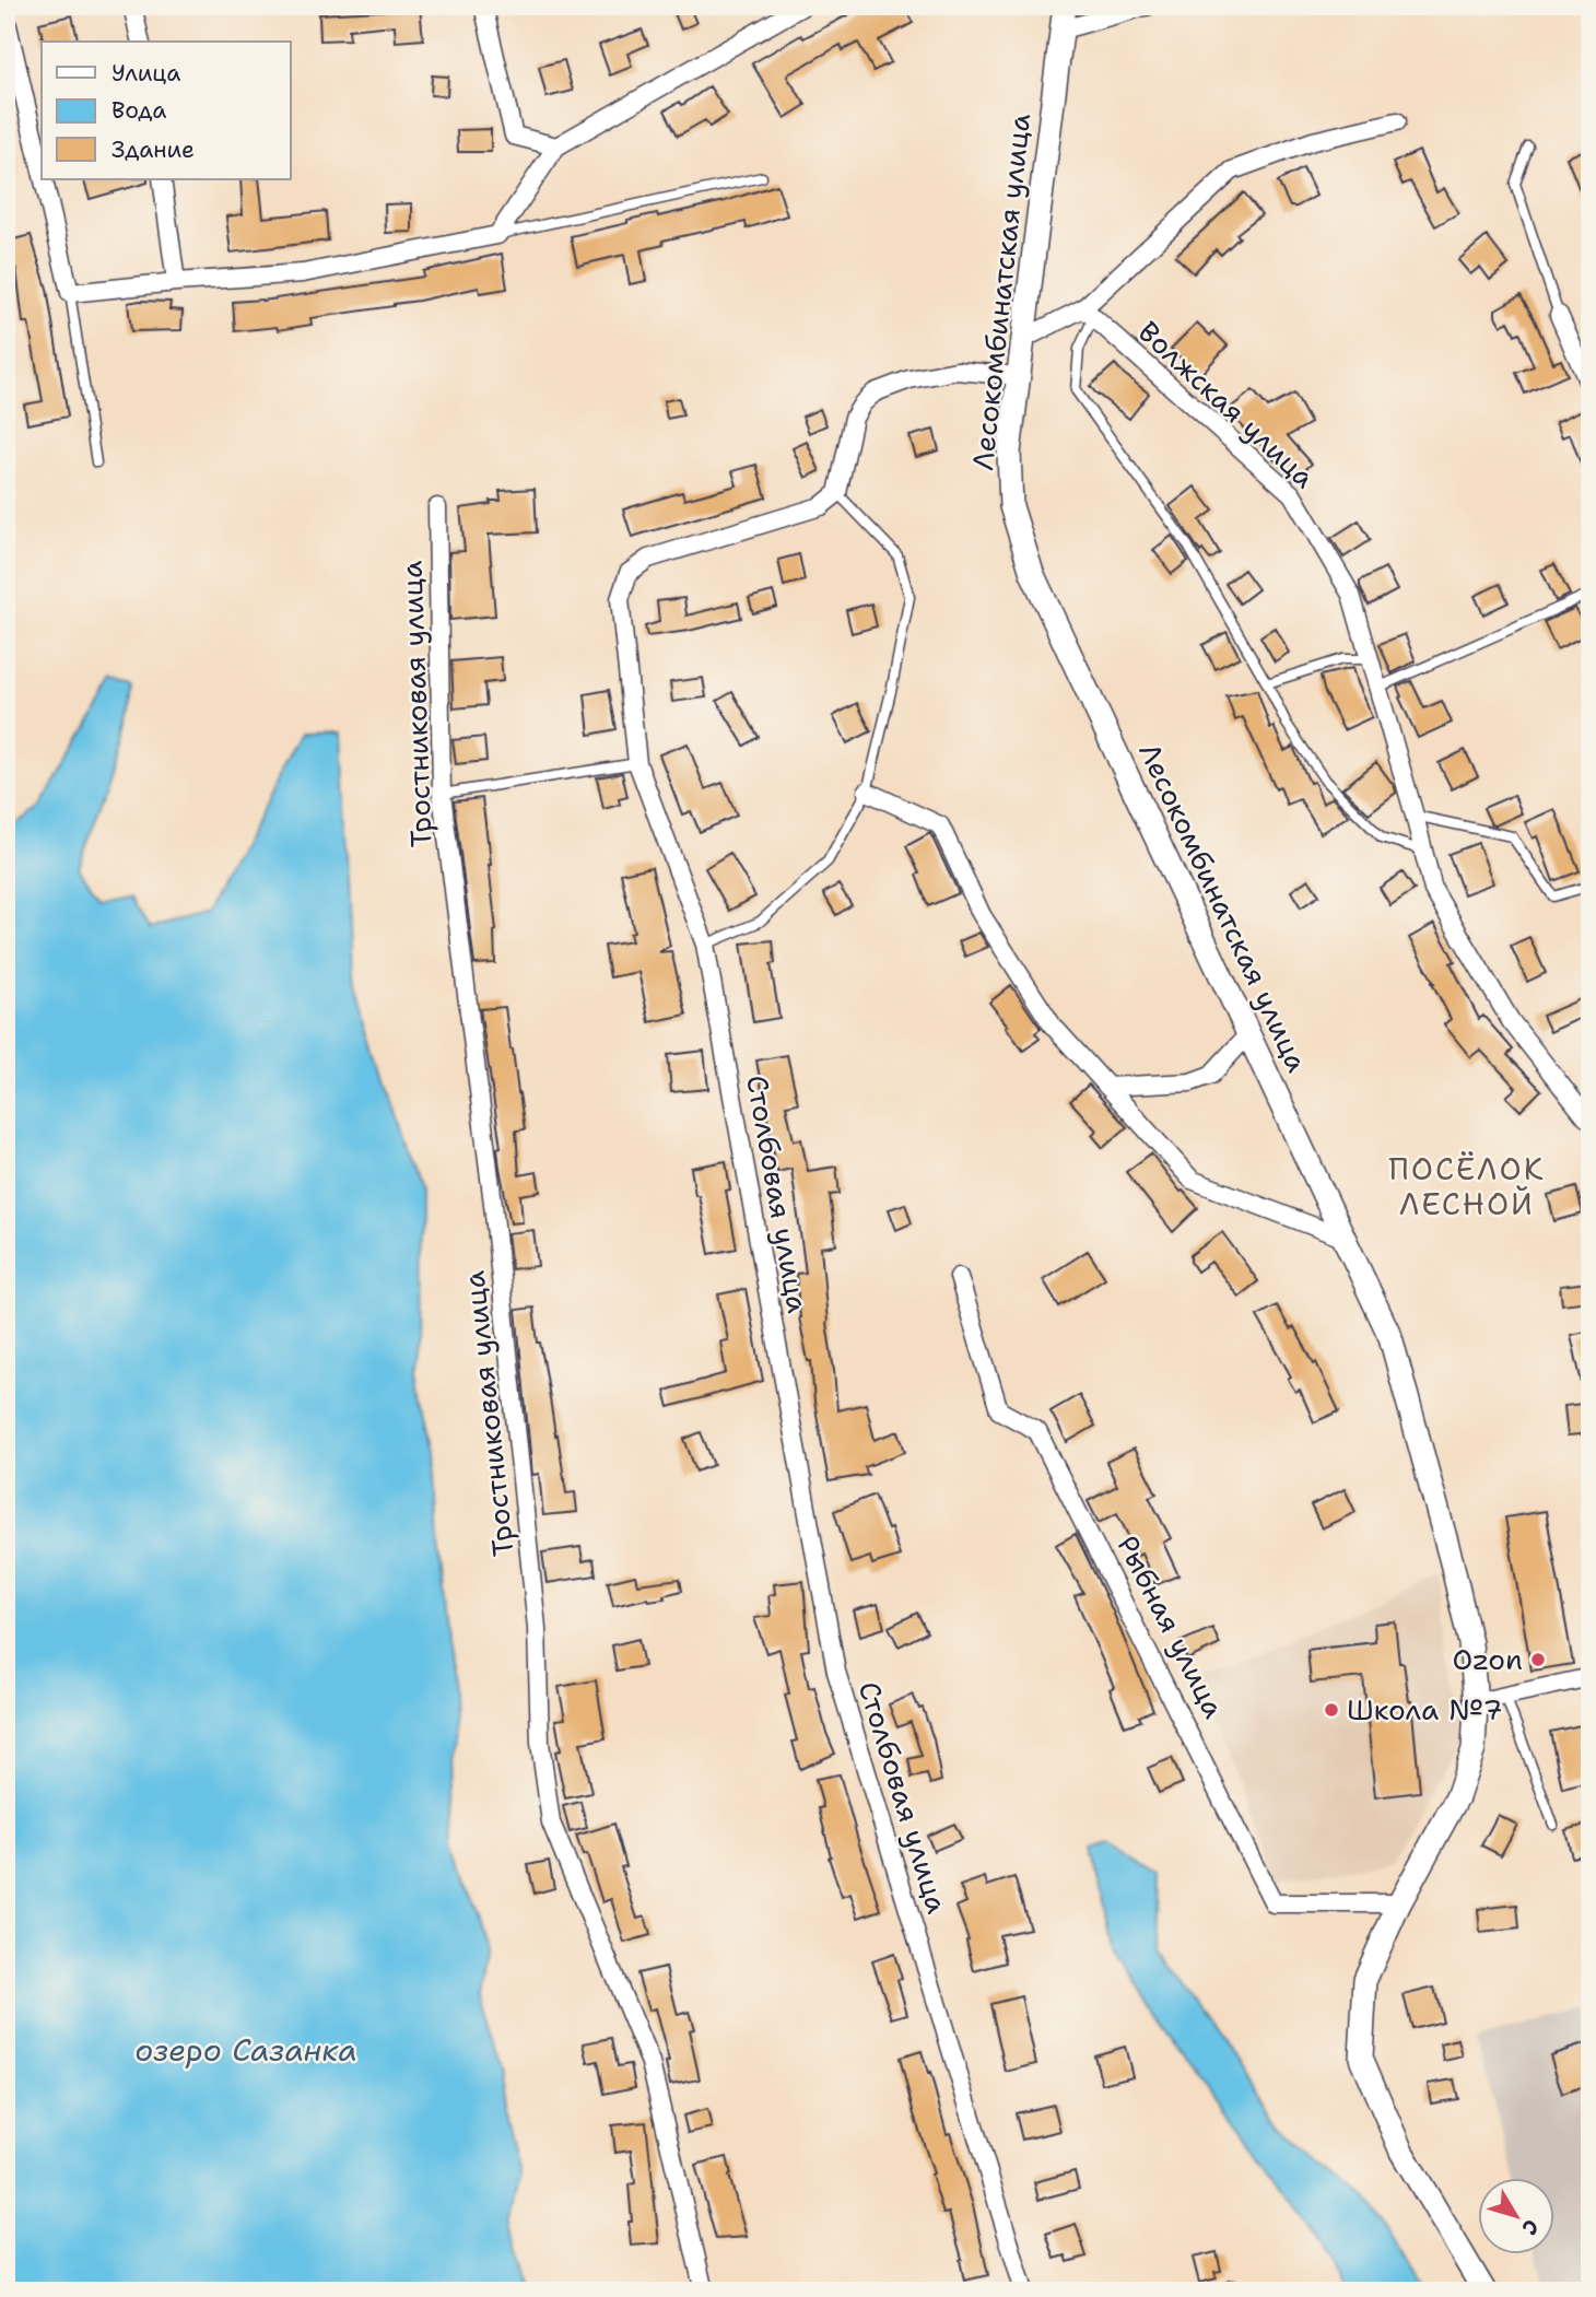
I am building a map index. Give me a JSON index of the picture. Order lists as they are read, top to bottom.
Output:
{
  "streets": {
    "street": [
      "Лесокомбинатская улица",
      "Волжская улица",
      "Тростниковая улица",
      "Столбовая улица",
      "Рыбная улица"
    ]
  },
  "crossings": [
    ["Лесокомбинатская улица", "Рыбная улица"]
  ],
  "districts": ["ПОСЁЛОК ЛЕСНОЙ"],
  "water": ["озеро Сазанка"],
  "places": ["Ozon", "Школа №7"],
  "legend": ["Улица", "Вода", "Здание"],
  "north": "bottom right"
}
